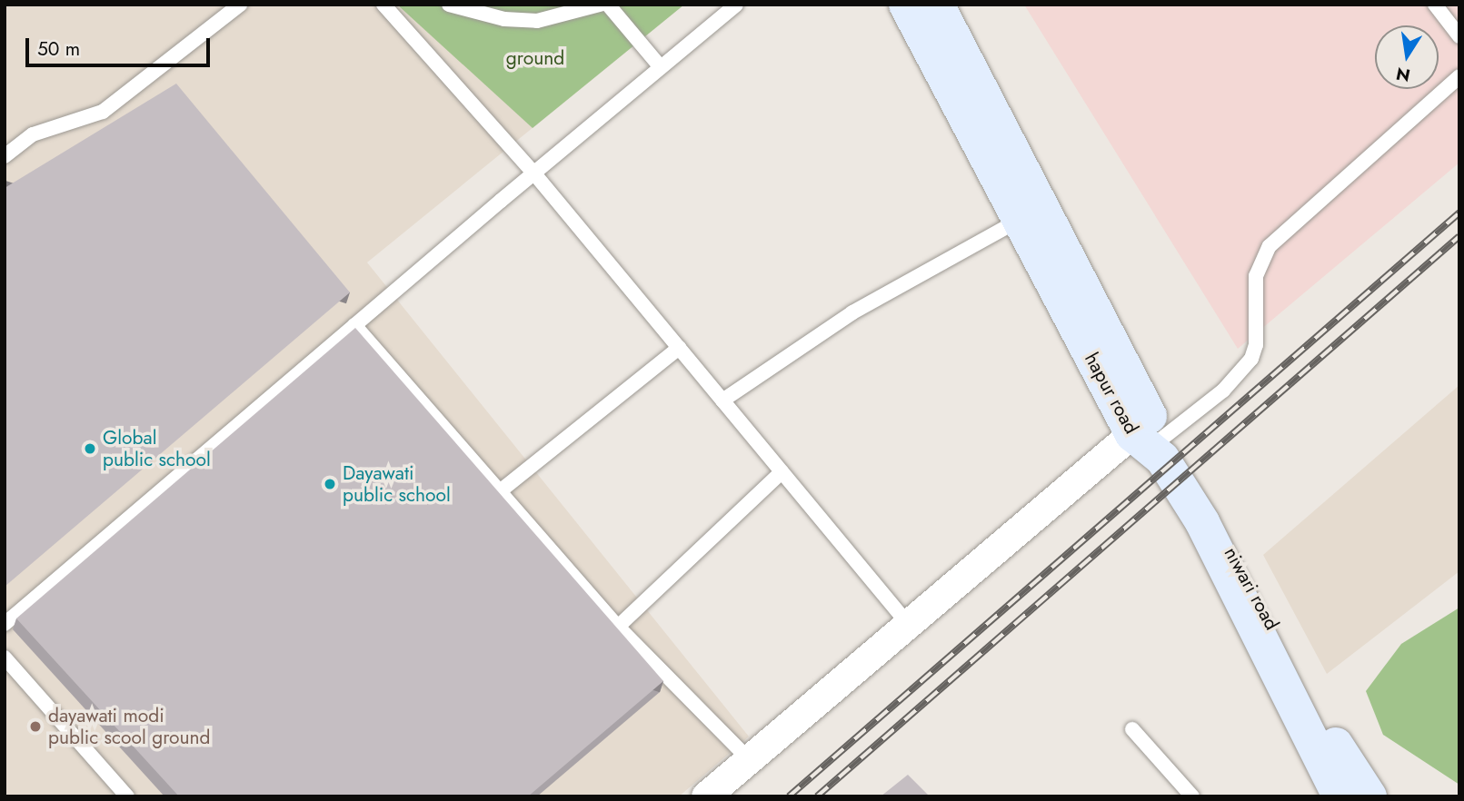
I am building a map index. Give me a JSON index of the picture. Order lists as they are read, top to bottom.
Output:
{
  "streets": {
    "main road": ["hapur road", "niwari road"]
  },
  "parks": ["ground"],
  "places": ["Global public school", "Dayawati public school", "dayawati modi public scool ground"],
  "scale_bar": "50 m",
  "north": "bottom"
}
